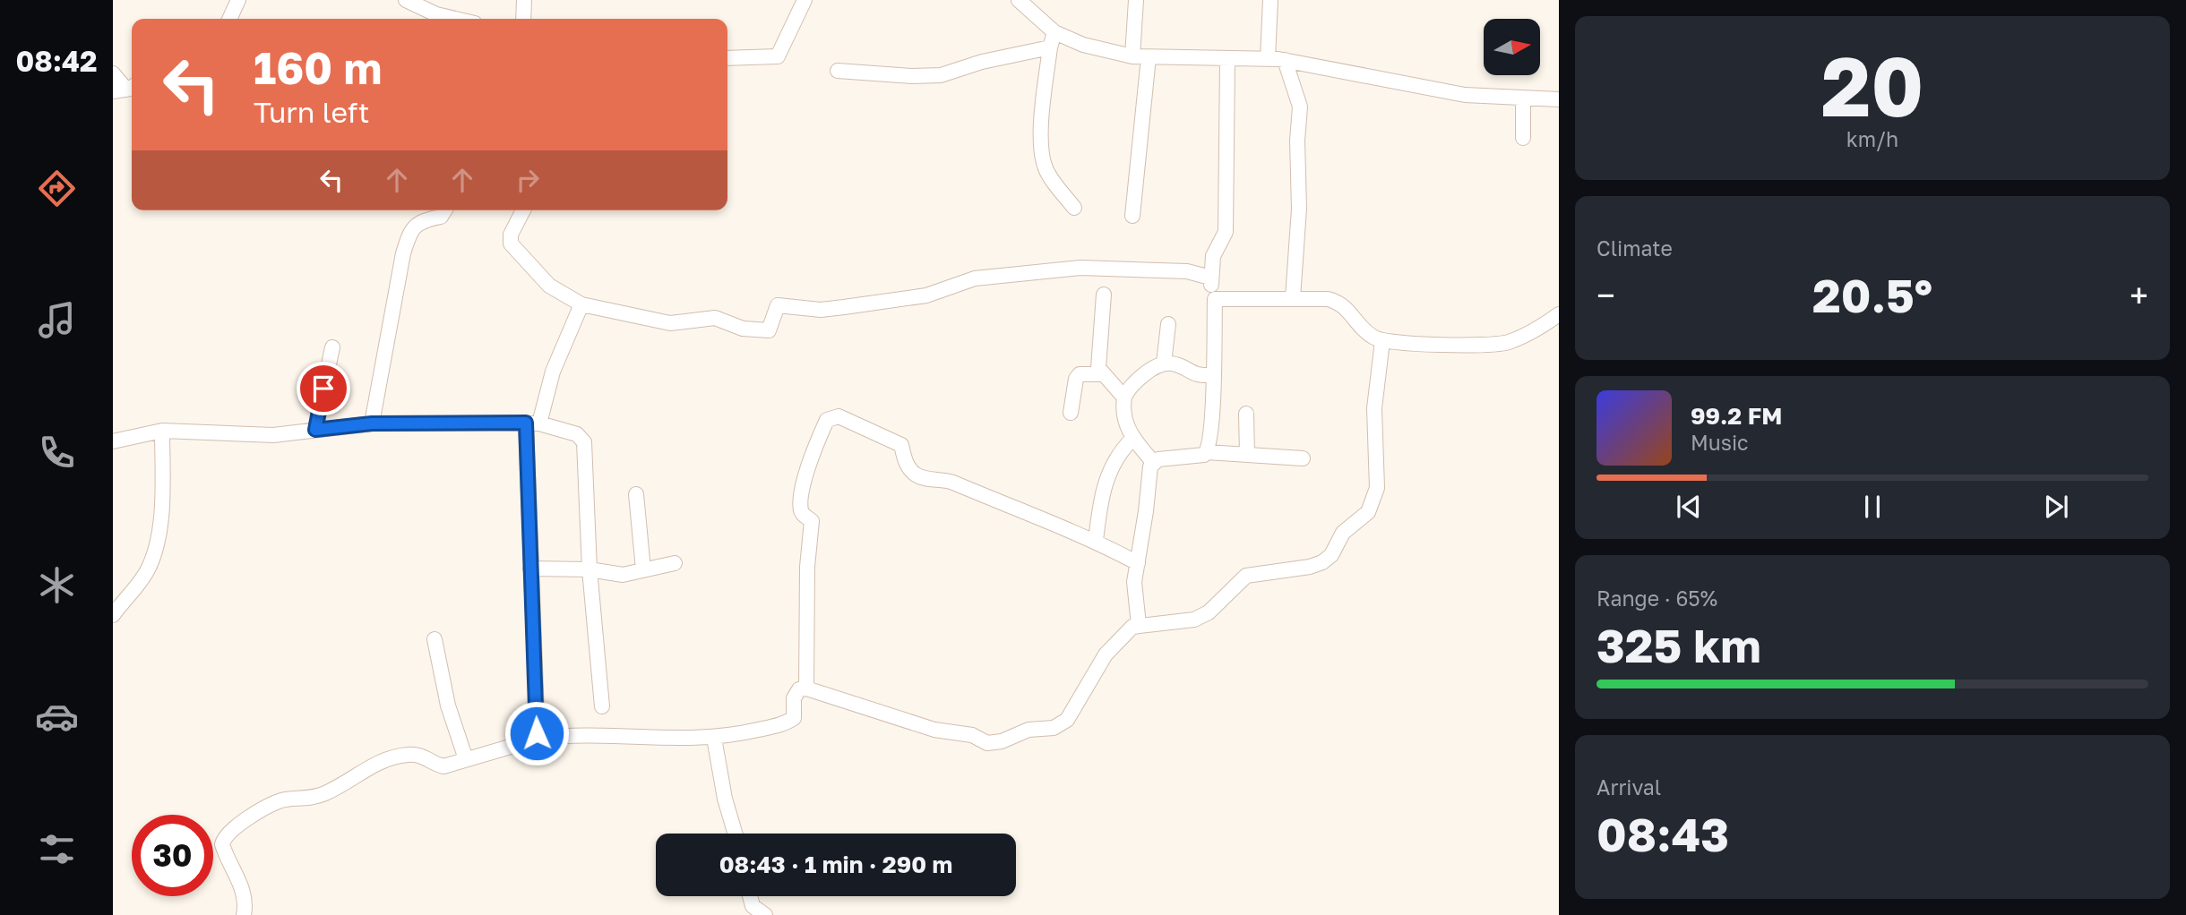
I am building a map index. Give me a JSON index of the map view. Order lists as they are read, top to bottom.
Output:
{
  "north": "right",
  "page": {
    "tabs": "08:42",
    "tile": [
      ["20", "km/h"],
      "Climate",
      ["Range · 65%", "325 km"],
      ["Arrival", "08:43"]
    ],
    "turn": ["160 m", "Turn left"],
    "heat": ["−", "20.5°", "+"],
    "song": ["99.2 FM", "Music"],
    "limit": "30",
    "trip": "08:43 · 1 min · 290 m"
  }
}
